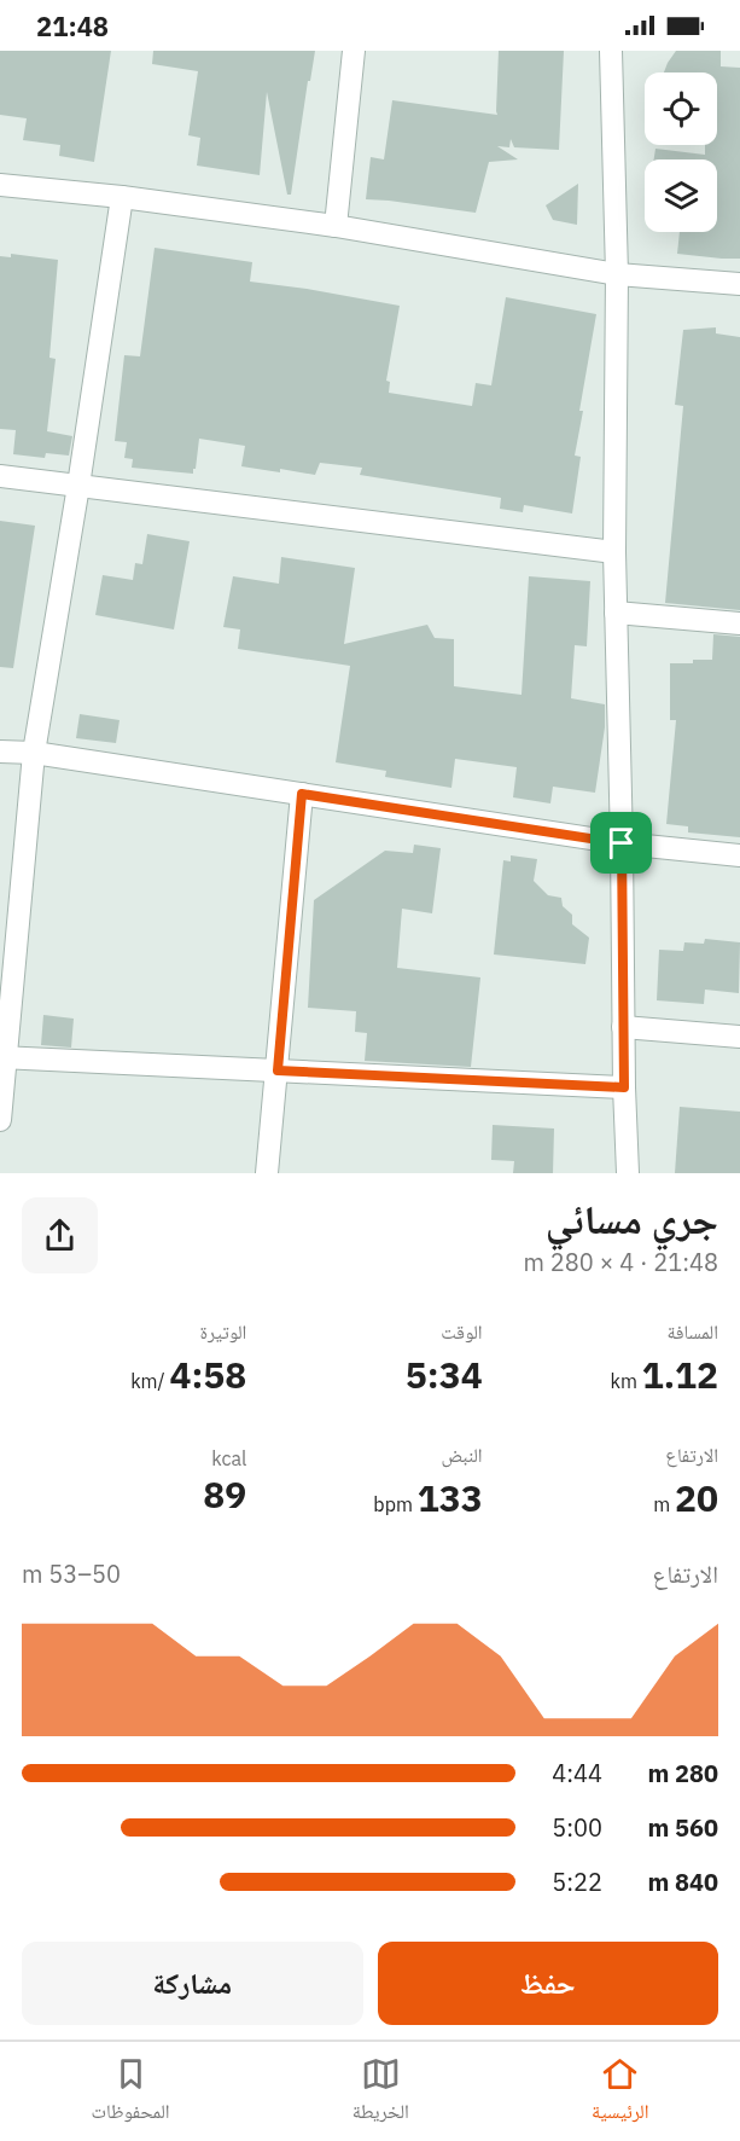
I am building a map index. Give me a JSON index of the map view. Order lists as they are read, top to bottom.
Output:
{
  "page": {
    "status": "21:48",
    "heading": ["جري مسائي", "21:48 · 4 × 280 m"],
    "stats": [
      ["المسافة", "1.12 km"],
      ["الوقت", "5:34"],
      ["الوتيرة", "4:58 /km"],
      ["الارتفاع", "20 m"],
      ["النبض", "133 bpm"],
      ["kcal", "89"]
    ],
    "chart": ["الارتفاع", "50–53 m"],
    "list": [
      {
        "name": "280 m",
        "note": "4:44"
      },
      {
        "name": "560 m",
        "note": "5:00"
      },
      {
        "name": "840 m",
        "note": "5:22"
      }
    ],
    "buttons": ["حفظ", "مشاركة"],
    "tabs": ["الرئيسية", "الخريطة", "المحفوظات"]
  }
}
